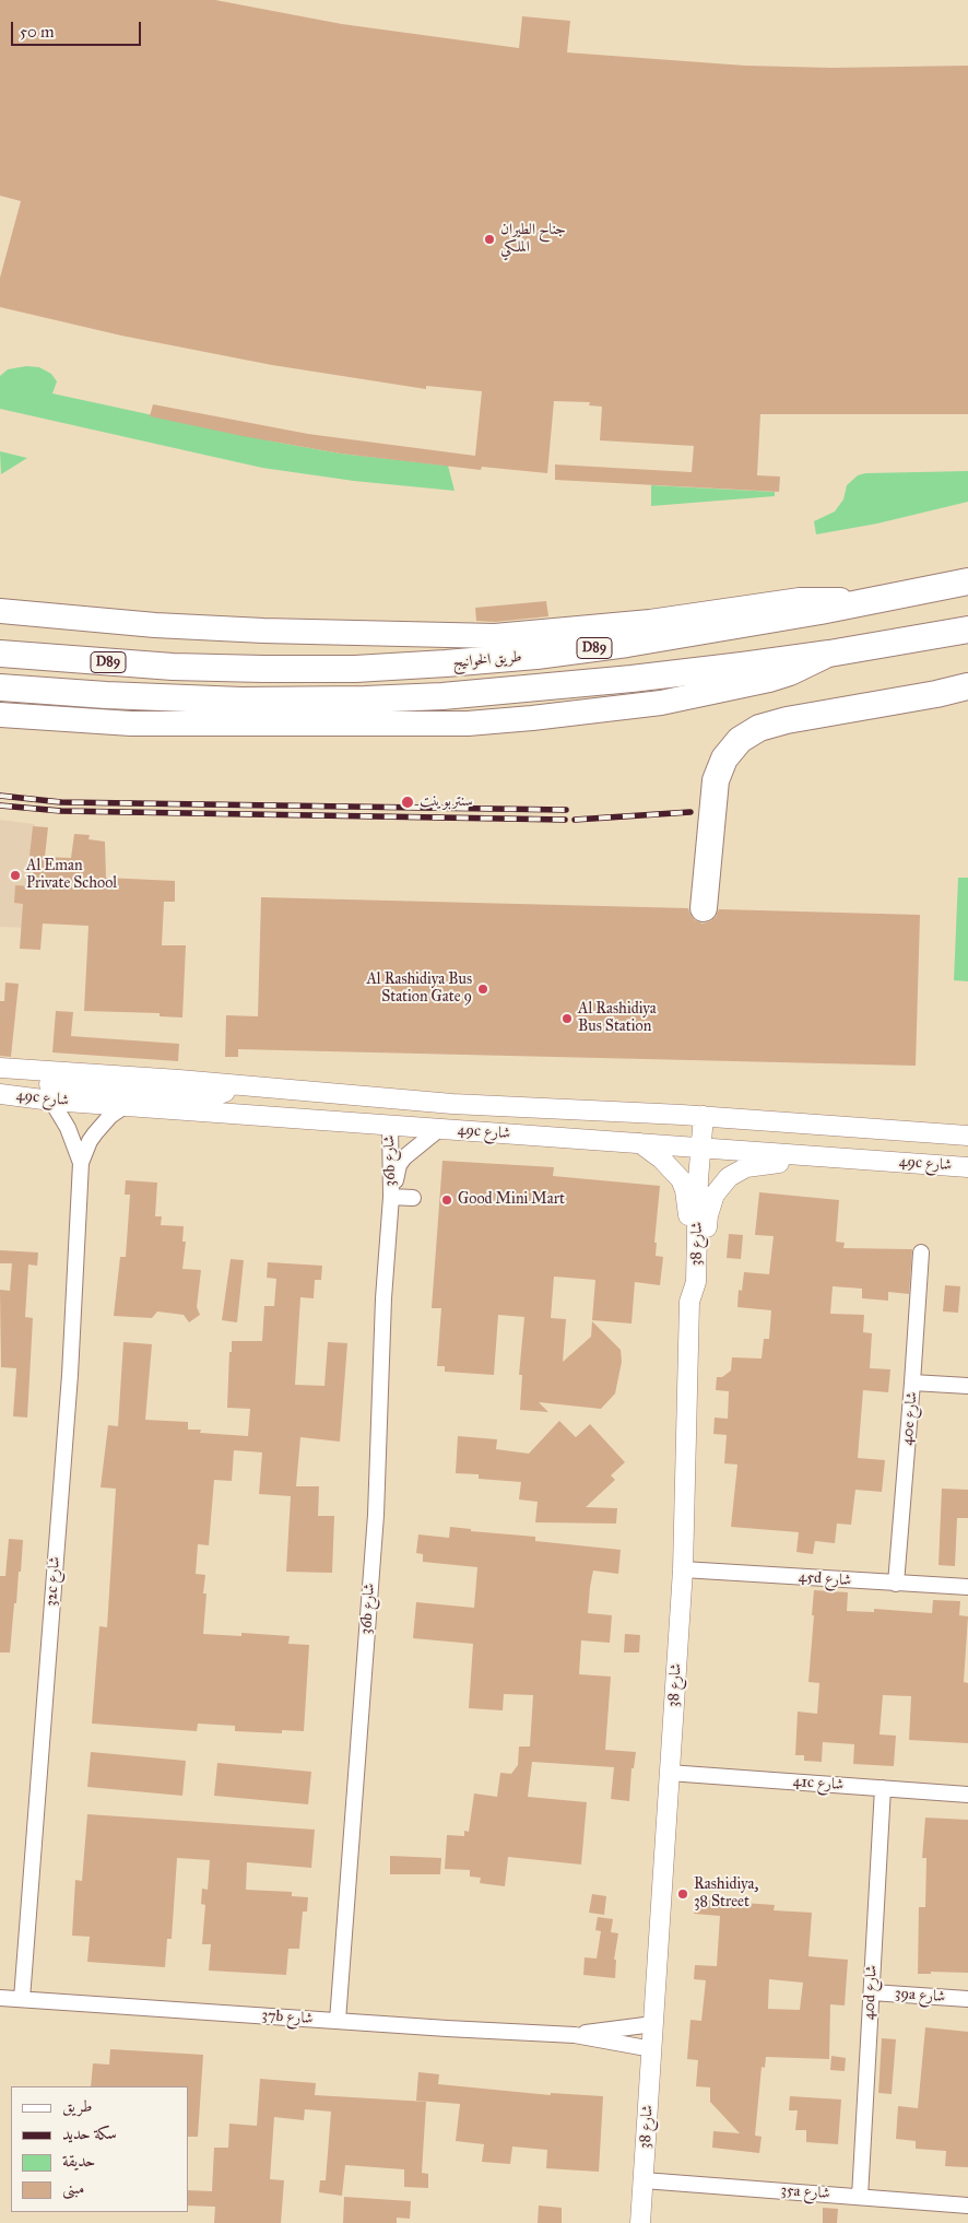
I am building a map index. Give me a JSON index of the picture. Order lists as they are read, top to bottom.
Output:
{
  "streets": {
    "highway": ["D89", "طريق الخوانيج"],
    "street": [
      "49c شارع",
      "36b شارع",
      "شارع 38",
      "40e شارع",
      "45d شارع",
      "32c شارع",
      "41c شارع",
      "40d شارع",
      "39a شارع",
      "37b شارع",
      "35a شارع"
    ]
  },
  "crossings": [
    ["49c شارع", "36b شارع"],
    ["49c شارع", "شارع 38"],
    ["49c شارع", "32c شارع"],
    ["36b شارع", "37b شارع"],
    ["شارع 38", "45d شارع"],
    ["شارع 38", "41c شارع"],
    ["شارع 38", "37b شارع"],
    ["شارع 38", "35a شارع"],
    ["40e شارع", "45d شارع"],
    ["32c شارع", "37b شارع"],
    ["41c شارع", "40d شارع"],
    ["40d شارع", "39a شارع"],
    ["40d شارع", "35a شارع"]
  ],
  "places": [
    "جناح الطيران الملكي",
    "سنتربوينت",
    "Al Eman Private School",
    "Al Rashidiya Bus Station Gate 9",
    "Al Rashidiya Bus Station",
    "Good Mini Mart",
    "Rashidiya, 38 Street"
  ],
  "legend": [
    "طريق",
    "سكة حديد",
    "حديقة",
    "مبنى"
  ],
  "scale_bar": "50 m"
}
